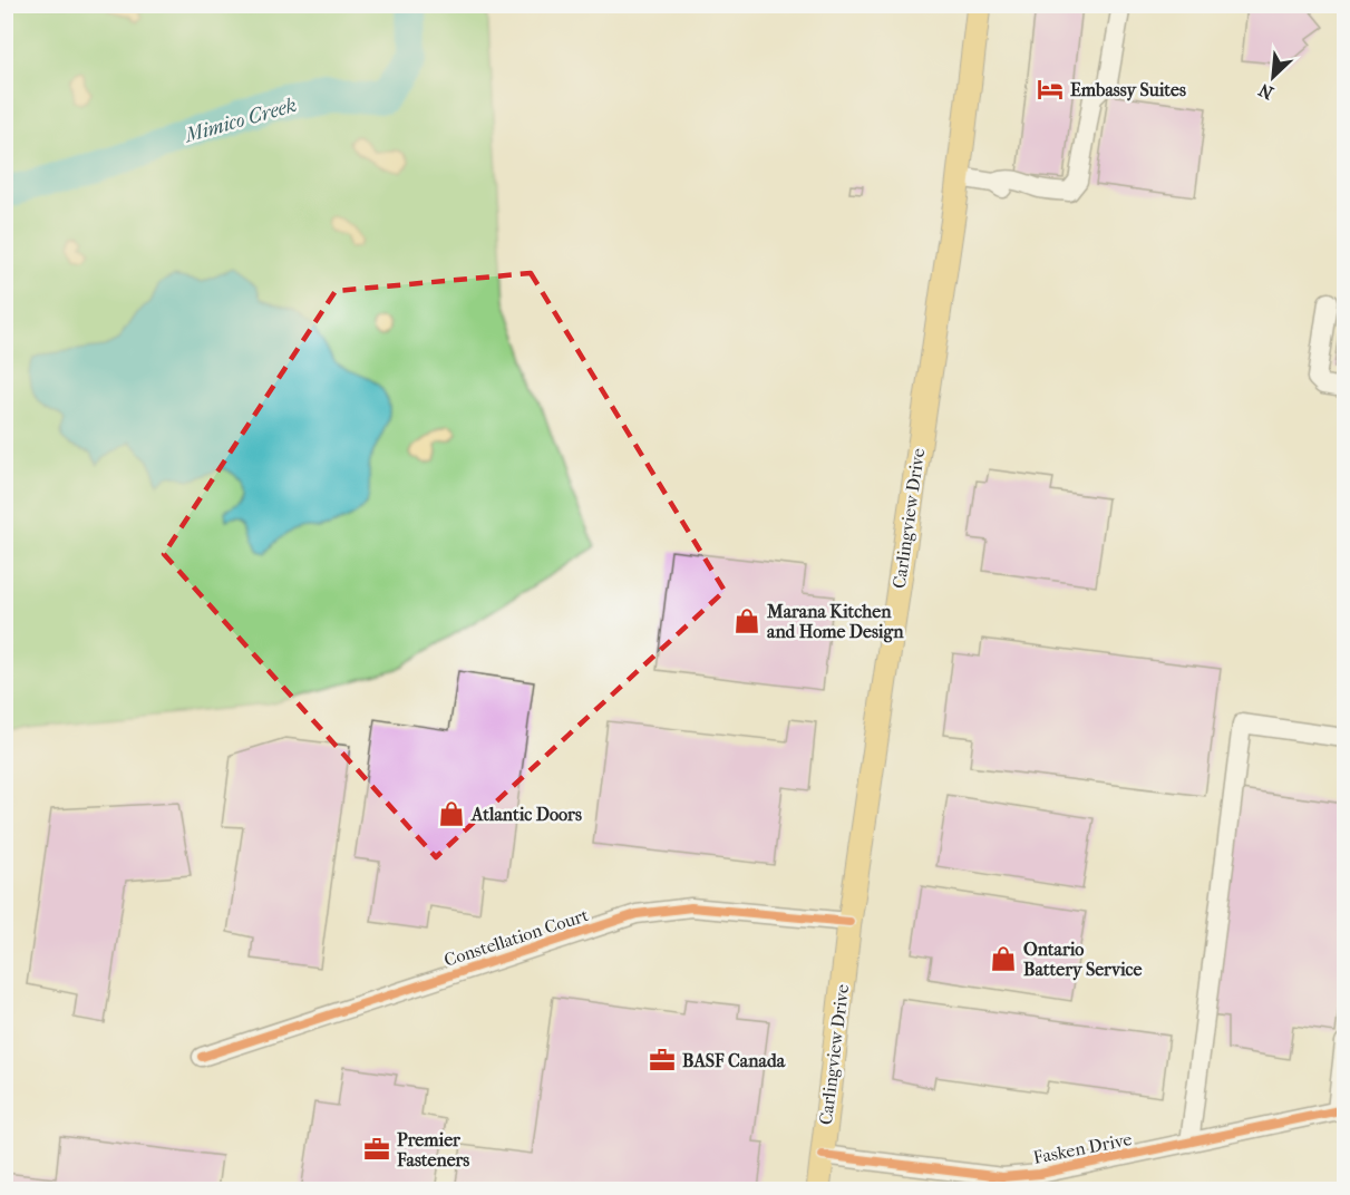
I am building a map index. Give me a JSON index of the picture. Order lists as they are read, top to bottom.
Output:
{
  "streets": {
    "main road": ["Carlingview Drive"],
    "street": ["Constellation Court", "Fasken Drive"]
  },
  "crossings": [
    ["Carlingview Drive", "Constellation Court"],
    ["Carlingview Drive", "Fasken Drive"]
  ],
  "water": ["Mimico Creek"],
  "places": {
    "hotel": ["Embassy Suites"],
    "shop": ["Marana Kitchen and Home Design", "Atlantic Doors", "Ontario Battery Service"],
    "office": ["BASF Canada", "Premier Fasteners"]
  },
  "north": "bottom left"
}
